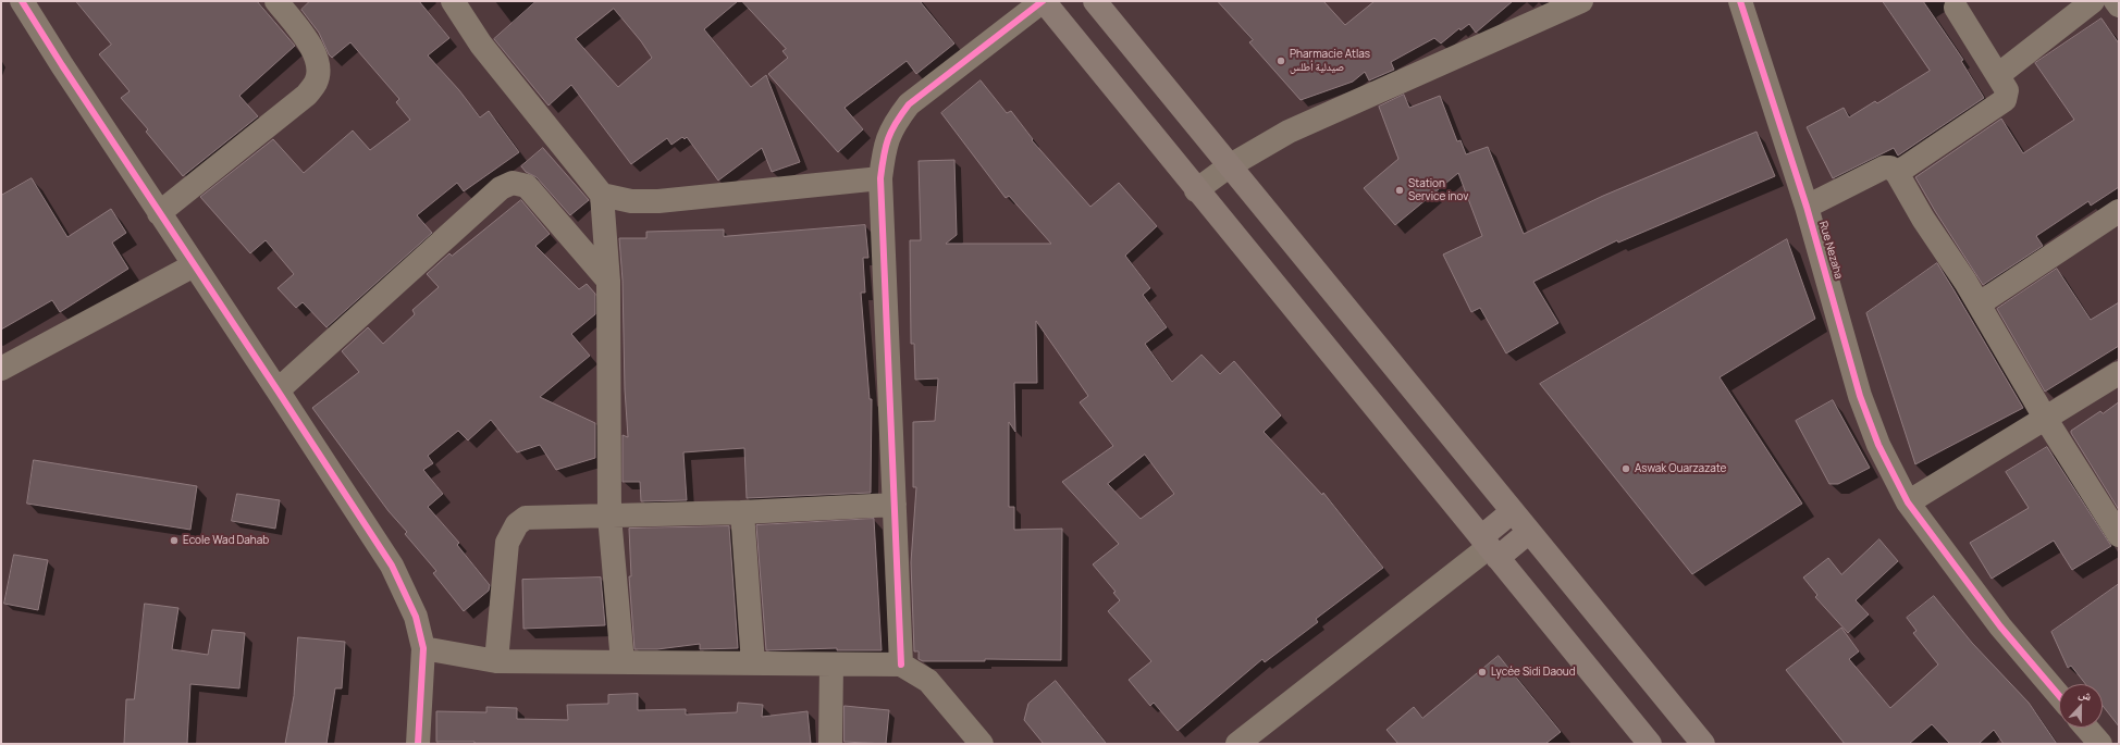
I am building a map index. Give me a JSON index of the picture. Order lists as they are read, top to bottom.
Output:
{
  "streets": {
    "street": ["Rue Nezaha"]
  },
  "places": [
    "Pharmacie Atlas صيدلية أطلس",
    "Station Service inov",
    "Aswak Ouarzazate",
    "Ecole Wad Dahab",
    "Lycée Sidi Daoud"
  ],
  "north": "top"
}
